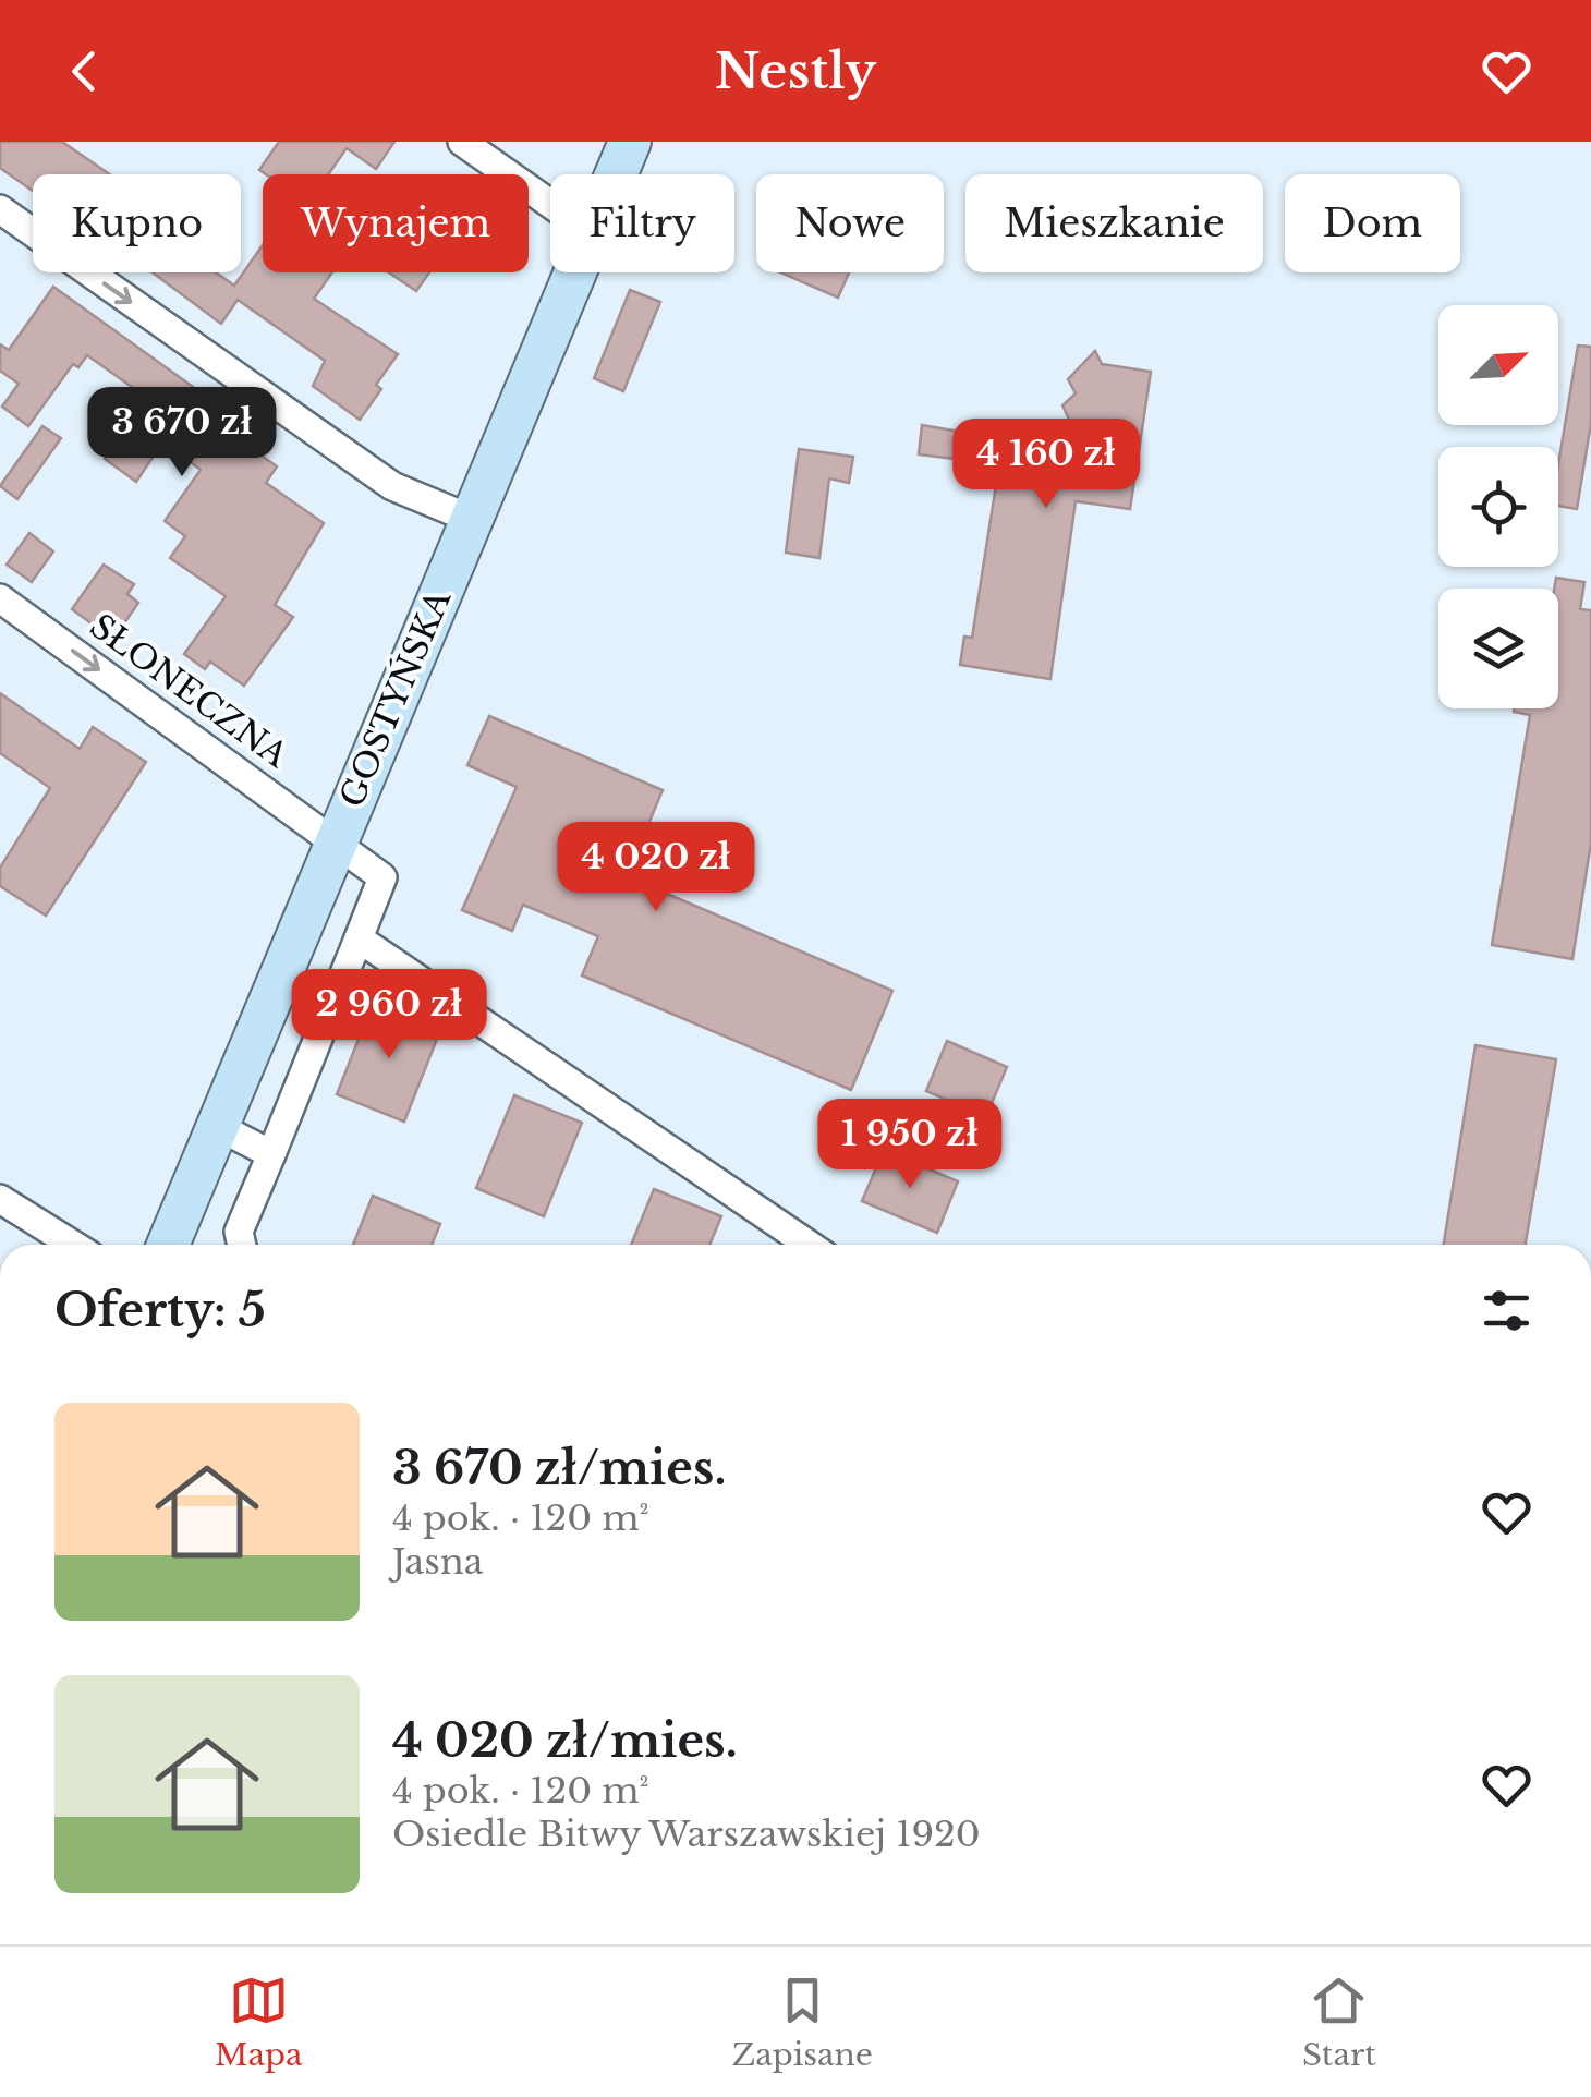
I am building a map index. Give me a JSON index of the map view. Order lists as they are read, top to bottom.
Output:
{
  "streets": {
    "main road": ["GOSTYŃSKA"],
    "street": ["SŁONECZNA"]
  },
  "crossings": [
    ["SŁONECZNA", "GOSTYŃSKA"]
  ],
  "one_way": ["SŁONECZNA"],
  "north": "top right",
  "page": {
    "header": "Nestly",
    "chip": [
      "Kupno",
      "Wynajem",
      "Filtry",
      "Nowe",
      "Mieszkanie",
      "Dom"
    ],
    "price": [
      "3 670 zł",
      "4 160 zł",
      "4 020 zł",
      "2 960 zł",
      "1 950 zł"
    ],
    "heading": "Oferty: 5",
    "list": [
      {
        "name": "3 670 zł/mies.",
        "note": "4 pok. · 120 m² · Jasna"
      },
      {
        "name": "4 020 zł/mies.",
        "note": "4 pok. · 120 m² · Osiedle Bitwy Warszawskiej 1920"
      }
    ],
    "tabs": ["Mapa", "Zapisane", "Start"]
  }
}
